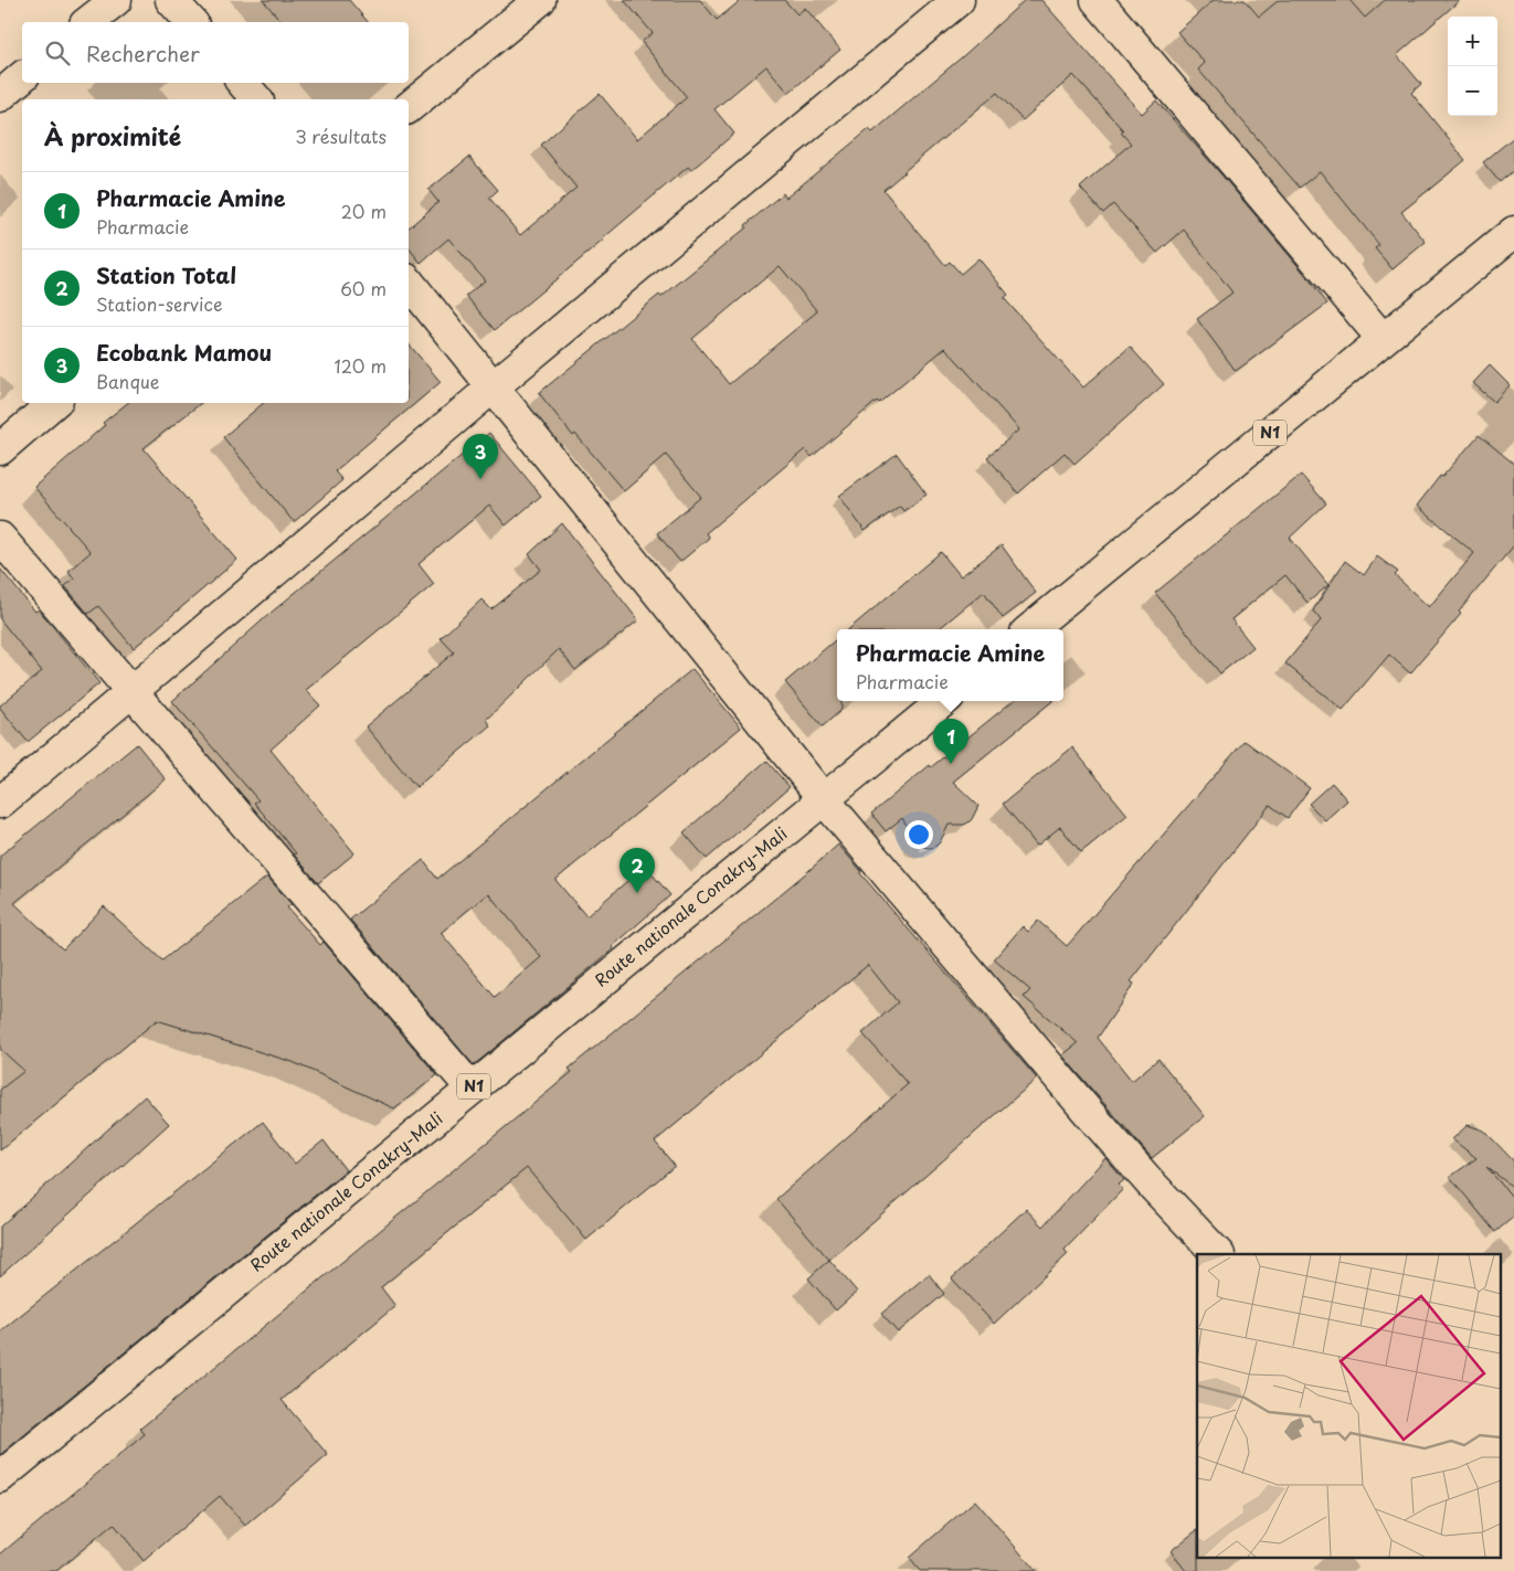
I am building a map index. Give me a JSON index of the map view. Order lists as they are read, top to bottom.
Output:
{
  "streets": {
    "main road": ["N1", "Route nationale Conakry-Mali"]
  },
  "page": {
    "map_buttons": ["+", "−"],
    "search": "Rechercher",
    "heading": ["À proximité", "3 résultats"],
    "list": [
      {
        "mark": "1",
        "name": "Pharmacie Amine",
        "note": "Pharmacie",
        "value": "20 m"
      },
      {
        "mark": "2",
        "name": "Station Total",
        "note": "Station-service",
        "value": "60 m"
      },
      {
        "mark": "3",
        "name": "Ecobank Mamou",
        "note": "Banque",
        "value": "120 m"
      }
    ],
    "pins": ["3", "1", "2"],
    "popup": ["Pharmacie Amine", "Pharmacie"]
  }
}
